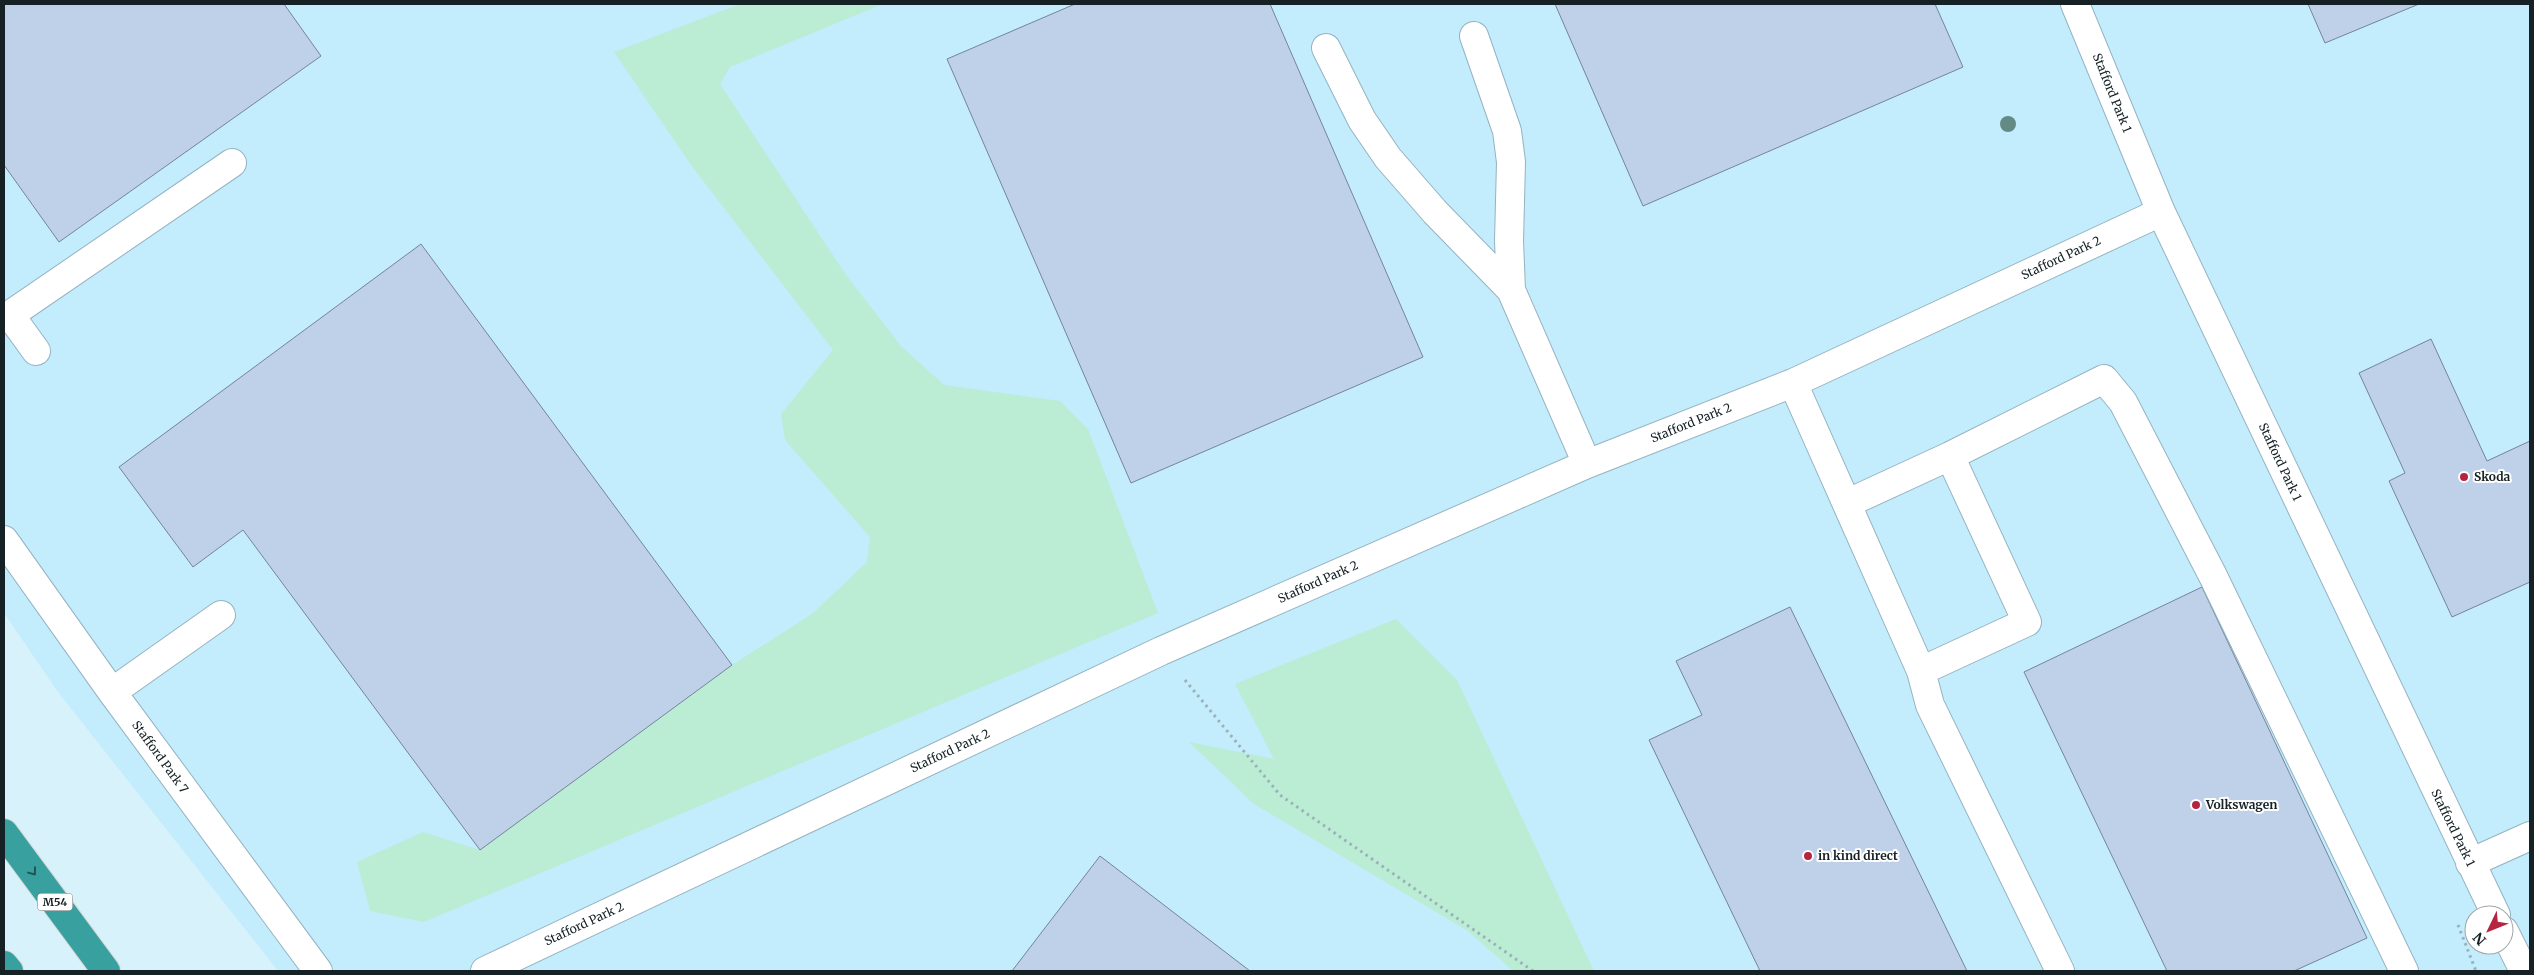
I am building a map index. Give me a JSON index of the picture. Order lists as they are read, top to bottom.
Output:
{
  "streets": {
    "highway": ["M54"],
    "street": ["Stafford Park 1", "Stafford Park 2", "Stafford Park 7"]
  },
  "crossings": [
    ["Stafford Park 1", "Stafford Park 2"]
  ],
  "places": ["Skoda", "Volkswagen", "in kind direct"],
  "north": "bottom left"
}
